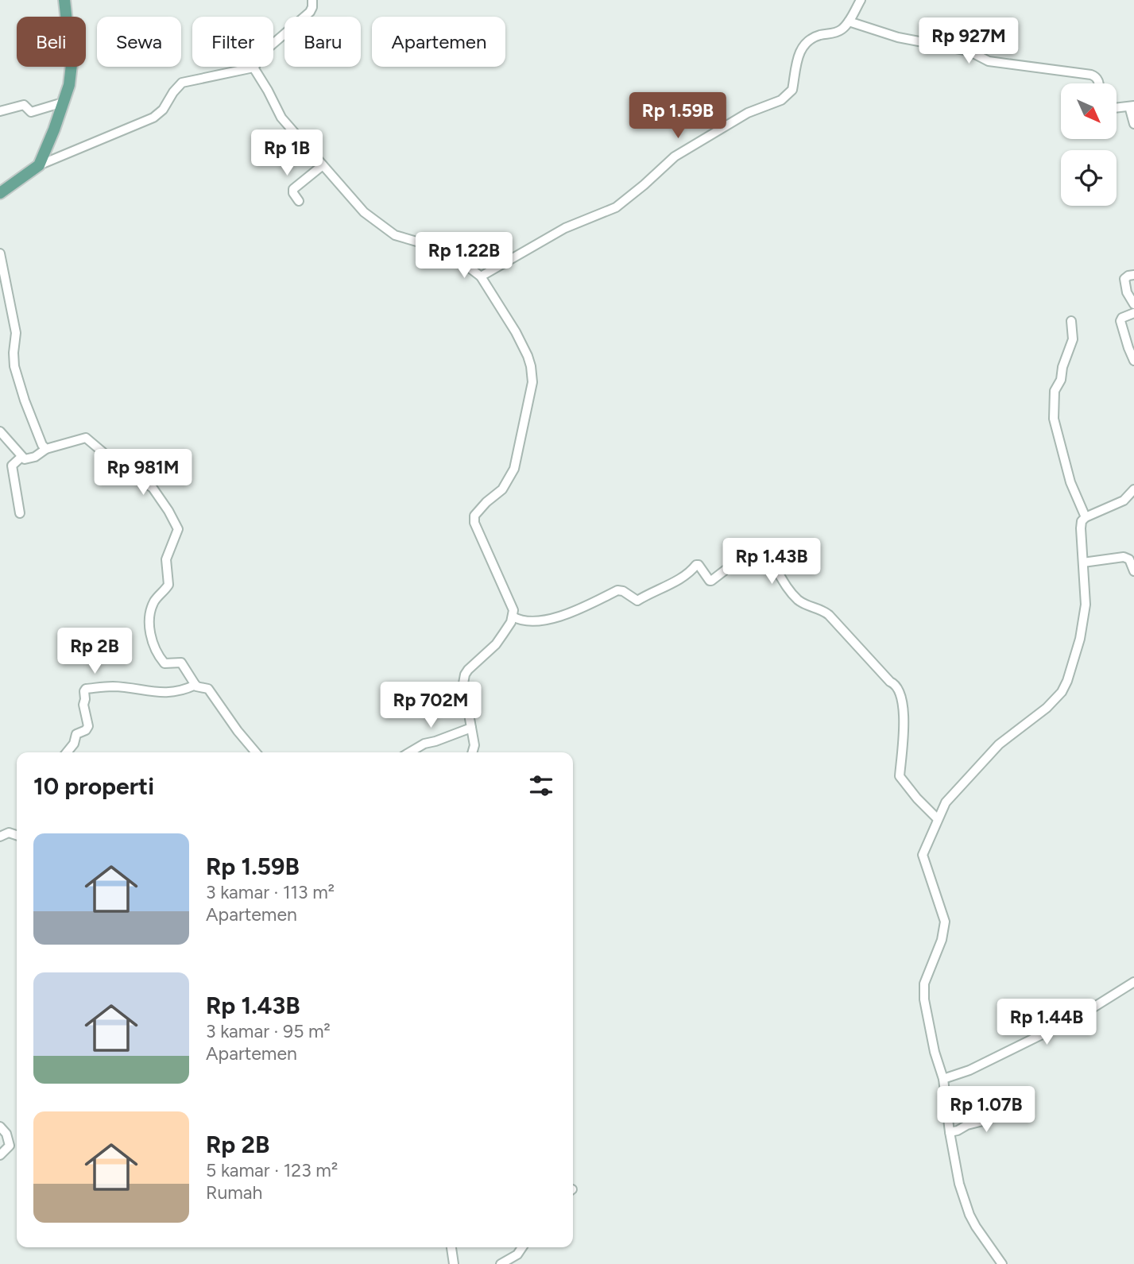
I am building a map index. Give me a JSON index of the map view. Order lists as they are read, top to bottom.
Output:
{
  "north": "bottom right",
  "page": {
    "chip": [
      "Beli",
      "Sewa",
      "Filter",
      "Baru",
      "Apartemen"
    ],
    "price": [
      "Rp 927M",
      "Rp 1.59B",
      "Rp 1B",
      "Rp 1.22B",
      "Rp 981M",
      "Rp 1.43B",
      "Rp 2B",
      "Rp 702M",
      "Rp 1.44B",
      "Rp 1.07B"
    ],
    "heading": "10 properti",
    "list": [
      {
        "name": "Rp 1.59B",
        "note": "3 kamar · 113 m² · Apartemen"
      },
      {
        "name": "Rp 1.43B",
        "note": "3 kamar · 95 m² · Apartemen"
      },
      {
        "name": "Rp 2B",
        "note": "5 kamar · 123 m² · Rumah"
      }
    ]
  }
}
